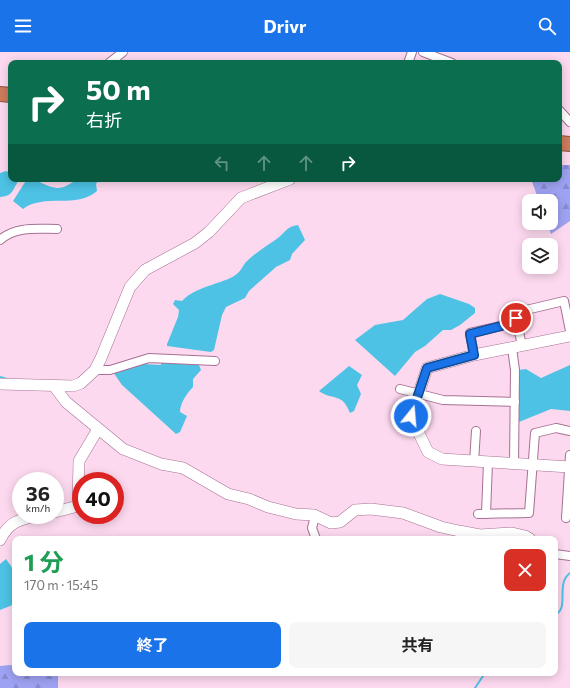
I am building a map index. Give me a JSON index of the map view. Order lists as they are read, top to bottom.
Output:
{
  "page": {
    "header": "Drivr",
    "turn": ["50 m", "右折"],
    "speed": "36 km/h",
    "limit": "40",
    "heading": ["1 分", "170 m · 15:45"],
    "buttons": ["終了", "共有"]
  }
}
